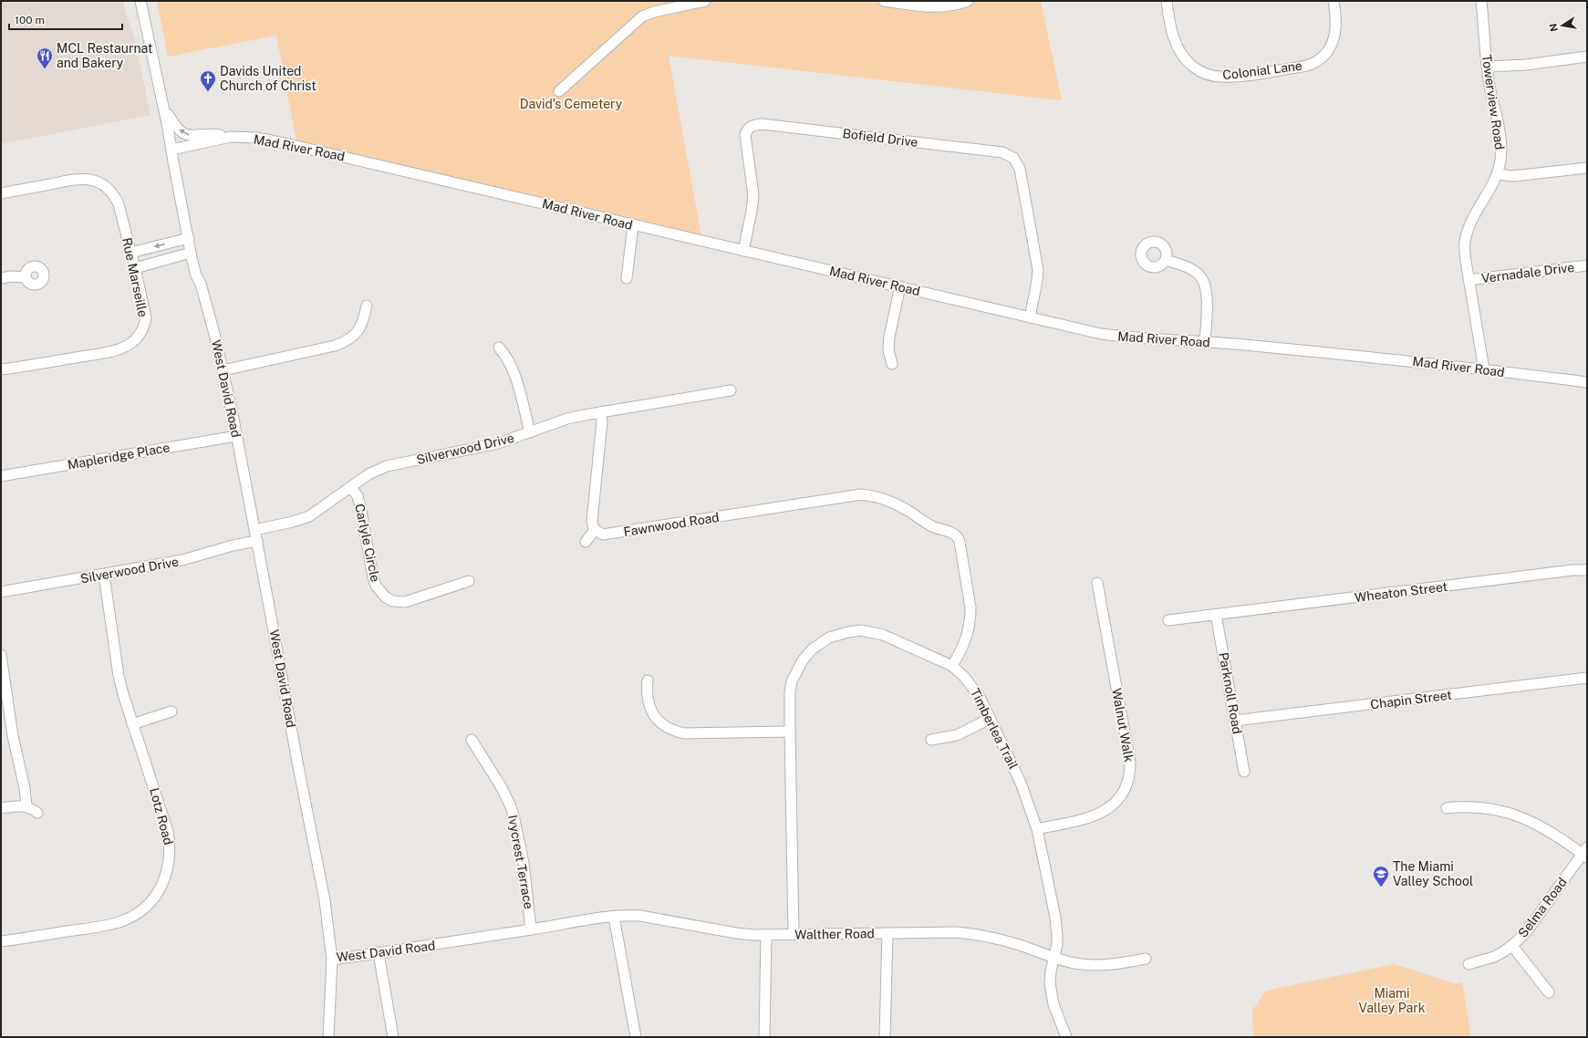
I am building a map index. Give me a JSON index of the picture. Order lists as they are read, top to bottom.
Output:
{
  "streets": {
    "street": [
      "Colonial Lane",
      "Towerview Road",
      "Bofield Drive",
      "Mad River Road",
      "Vernadale Drive",
      "Rue Marseille",
      "West David Road",
      "Silverwood Drive",
      "Mapleridge Place",
      "Fawnwood Road",
      "Carlyle Circle",
      "Wheaton Street",
      "Parknoll Road",
      "Chapin Street",
      "Walnut Walk",
      "Timberlea Trail",
      "Lotz Road",
      "Ivycrest Terrace",
      "Selma Road",
      "Walther Road"
    ]
  },
  "crossings": [
    ["Towerview Road", "Mad River Road"],
    ["Towerview Road", "Vernadale Drive"],
    ["Bofield Drive", "Mad River Road"],
    ["Mad River Road", "West David Road"],
    ["West David Road", "Silverwood Drive"],
    ["West David Road", "Mapleridge Place"],
    ["West David Road", "Ivycrest Terrace"],
    ["West David Road", "Walther Road"],
    ["Silverwood Drive", "Carlyle Circle"],
    ["Silverwood Drive", "Lotz Road"],
    ["Fawnwood Road", "Timberlea Trail"],
    ["Wheaton Street", "Parknoll Road"],
    ["Parknoll Road", "Chapin Street"],
    ["Walnut Walk", "Timberlea Trail"],
    ["Timberlea Trail", "Walther Road"]
  ],
  "parks": ["David's Cemetery", "Miami Valley Park"],
  "places": {
    "restaurant": ["MCL Restaurnat and Bakery"],
    "church": ["Davids United Church of Christ"],
    "school or university": ["The Miami Valley School"]
  },
  "scale_bar": "100 m",
  "north": "left"
}
